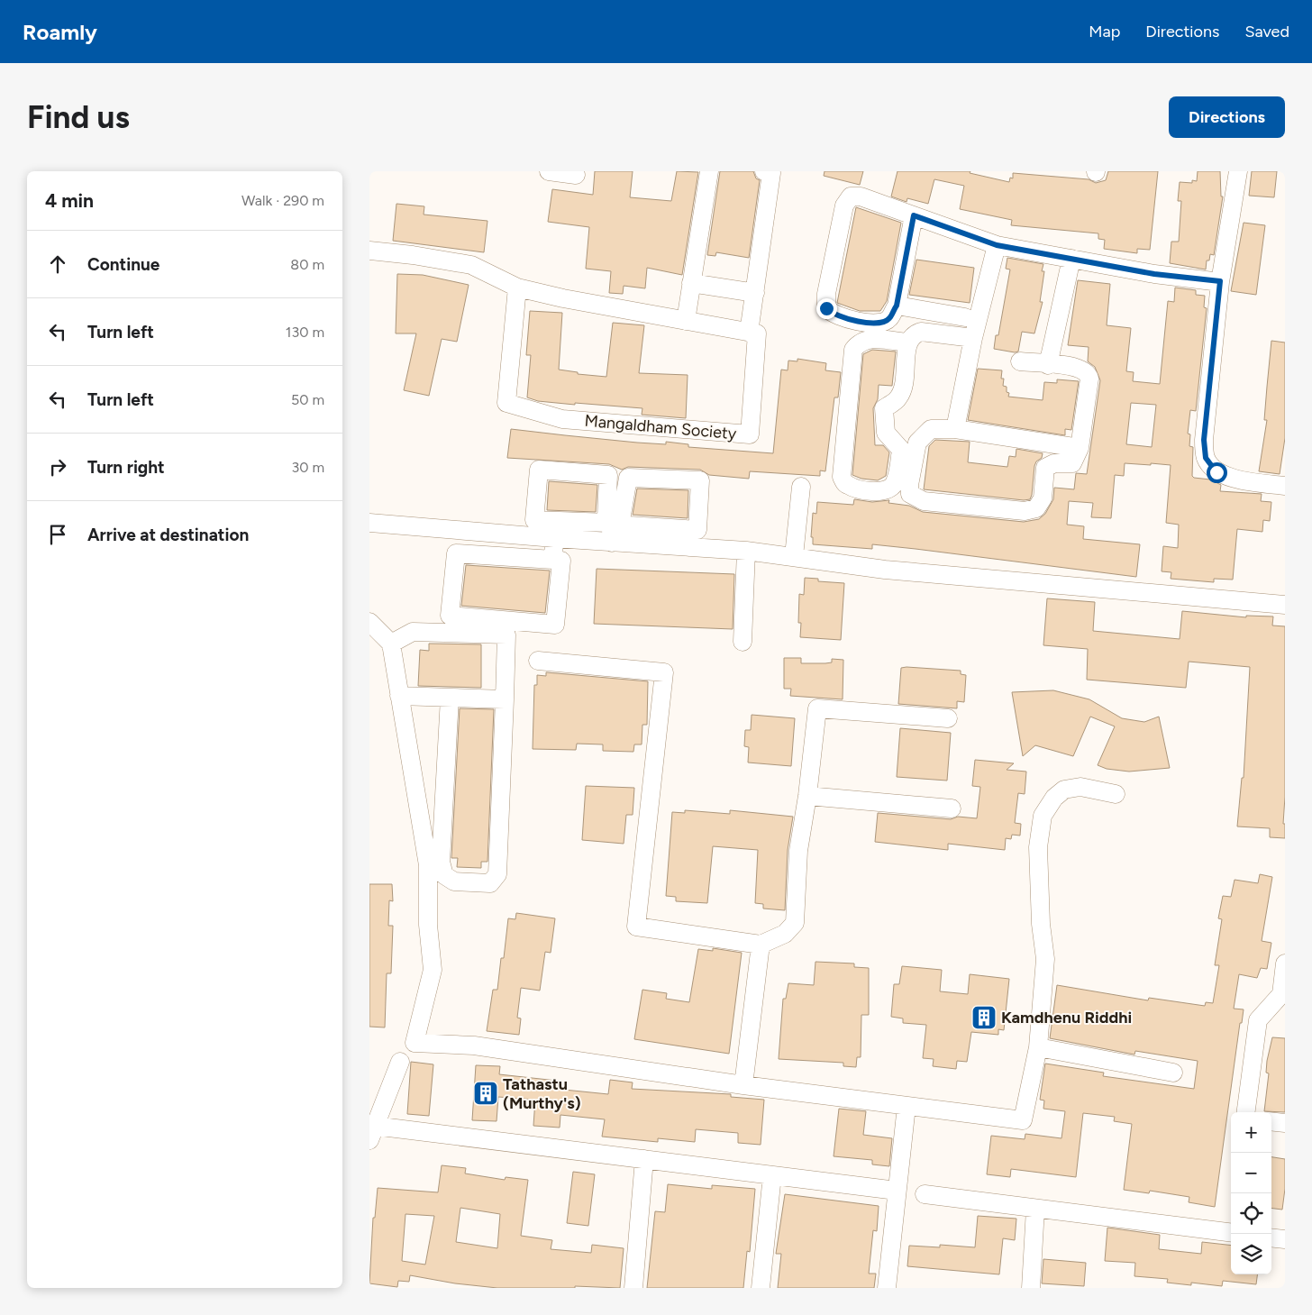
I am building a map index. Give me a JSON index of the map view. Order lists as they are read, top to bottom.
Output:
{
  "streets": {
    "street": ["Mangaldham Society"]
  },
  "places": {
    "building": ["Kamdhenu Riddhi", "Tathastu (Murthy's)"]
  },
  "page": {
    "header": "Roamly",
    "nav": ["Map", "Directions", "Saved"],
    "buttons": "Directions",
    "title": "Find us",
    "heading": ["4 min", "Walk · 290 m"],
    "list": [
      ["Continue", "80 m"],
      ["Turn left", "130 m"],
      ["Turn left", "50 m"],
      ["Turn right", "30 m"],
      "Arrive at destination"
    ],
    "map_buttons": ["+", "−"]
  }
}
